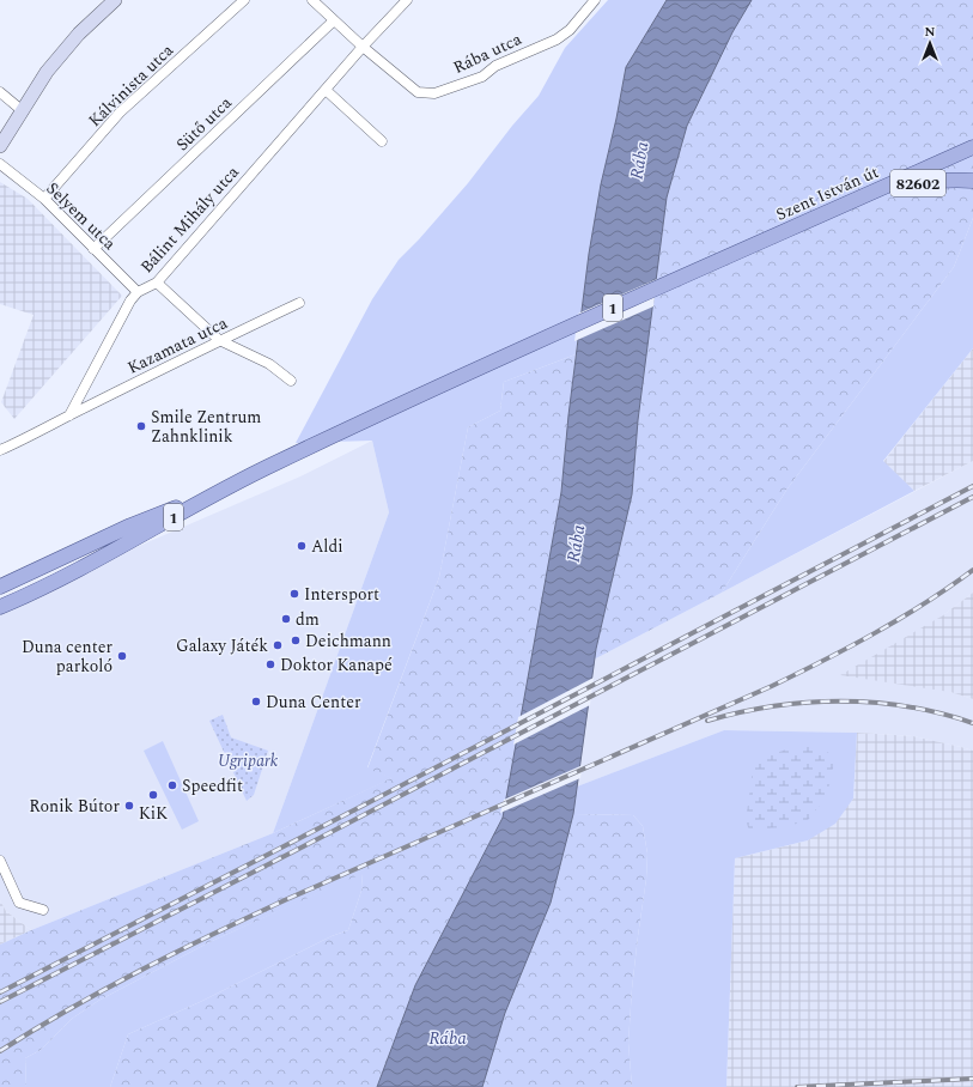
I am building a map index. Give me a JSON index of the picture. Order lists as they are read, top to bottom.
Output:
{
  "streets": {
    "main road": ["82602", "Szent István út", "1"],
    "street": [
      "Rába utca",
      "Kálvinista utca",
      "Sütő utca",
      "Selyem utca",
      "Bálint Mihály utca",
      "Kazamata utca"
    ]
  },
  "crossings": [
    ["Rába utca", "Sütő utca"],
    ["Rába utca", "Bálint Mihály utca"],
    ["Kálvinista utca", "Selyem utca"],
    ["Sütő utca", "Selyem utca"],
    ["82602", "Szent István út"],
    ["Szent István út", "1"],
    ["Selyem utca", "Bálint Mihály utca"],
    ["Bálint Mihály utca", "Kazamata utca"]
  ],
  "water": ["Rába"],
  "parks": ["Ugripark"],
  "places": [
    "Smile Zentrum Zahnklinik",
    "Aldi",
    "Intersport",
    "dm",
    "Deichmann",
    "Galaxy Játék",
    "Duna center parkoló",
    "Doktor Kanapé",
    "Duna Center",
    "Speedfit",
    "KiK",
    "Ronik Bútor"
  ],
  "north": "top"
}
